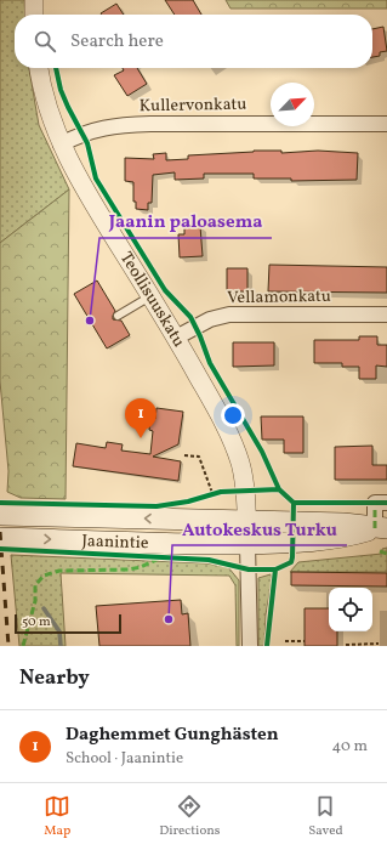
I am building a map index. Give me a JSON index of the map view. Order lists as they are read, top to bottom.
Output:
{
  "streets": {
    "main road": ["Jaanintie"],
    "street": ["Kullervonkatu", "Vellamonkatu", "Teollisuuskatu"]
  },
  "crossings": [
    ["Kullervonkatu", "Teollisuuskatu"],
    ["Vellamonkatu", "Teollisuuskatu"],
    ["Teollisuuskatu", "Jaanintie"]
  ],
  "places": ["Jaanin paloasema", "Autokeskus Turku"],
  "scale_bar": "50 m",
  "north": "top right",
  "page": {
    "search": "Search here",
    "pins": "1",
    "scale": "50 m",
    "heading": "Nearby",
    "list": [
      {
        "mark": "1",
        "name": "Daghemmet Gunghästen",
        "note": "School · Jaanintie",
        "value": "40 m"
      }
    ],
    "nav": ["Map", "Directions", "Saved"]
  }
}
